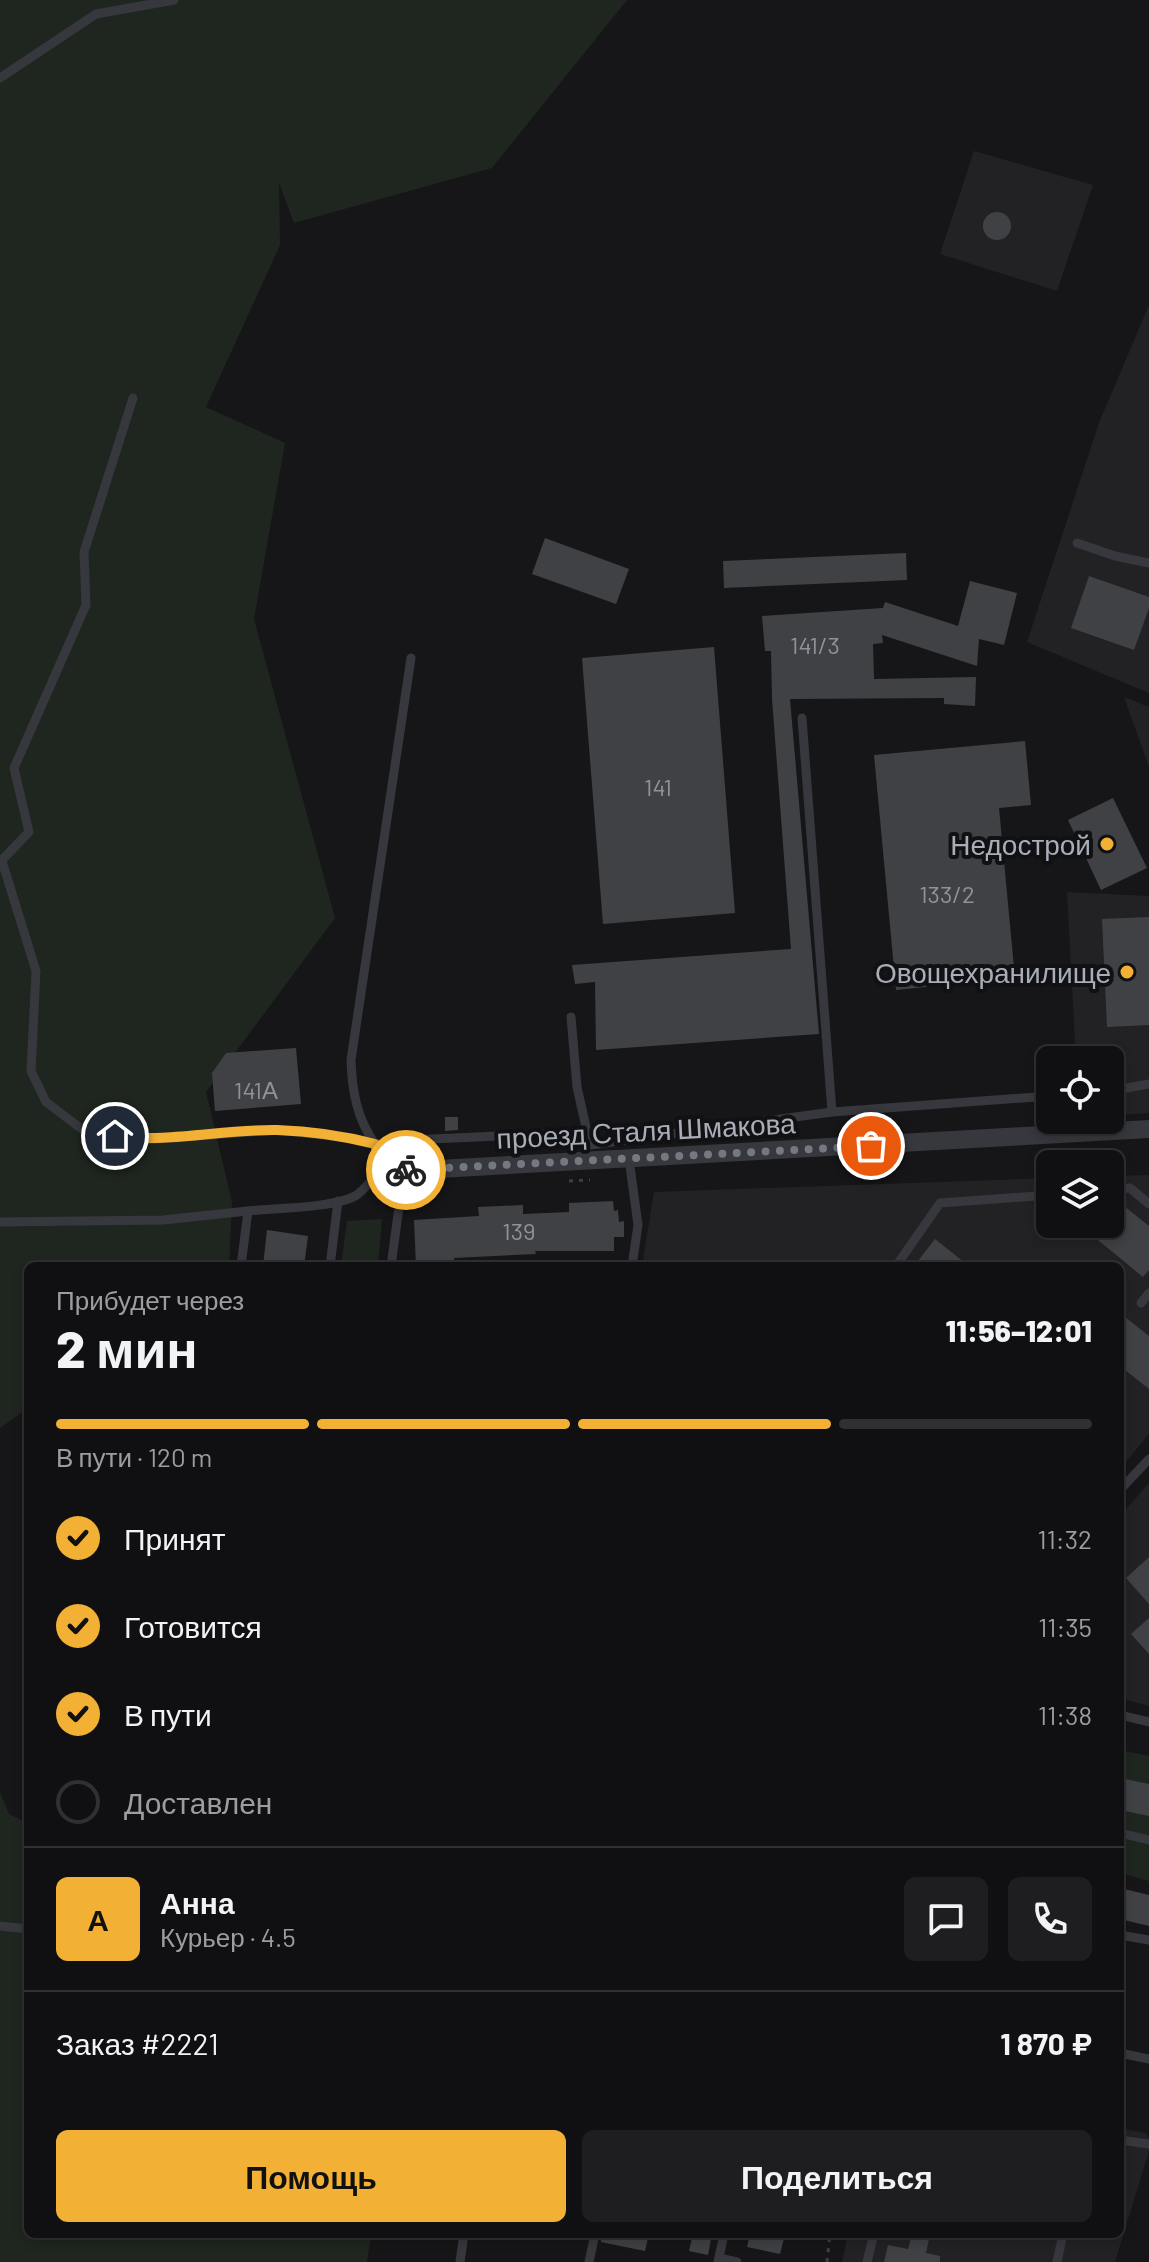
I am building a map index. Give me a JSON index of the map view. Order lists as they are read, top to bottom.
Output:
{
  "streets": {
    "street": ["проезд Сталя Шмакова"]
  },
  "places": ["Недострой", "Овощехранилище"],
  "house_numbers": [
    "141/3",
    "141",
    "133/2",
    "141А",
    "139"
  ],
  "page": {
    "heading": ["2 мин", "Прибудет через", "11:56–12:01"],
    "panel": [
      "Анна",
      "Курьер · 4.5",
      "Заказ #2221",
      "1 870 ₽"
    ],
    "bar": "В пути · 120 m",
    "list": [
      ["Принят", "11:32"],
      ["Готовится", "11:35"],
      ["В пути", "11:38"],
      "Доставлен"
    ],
    "round": "А",
    "buttons": ["Помощь", "Поделиться"]
  }
}
